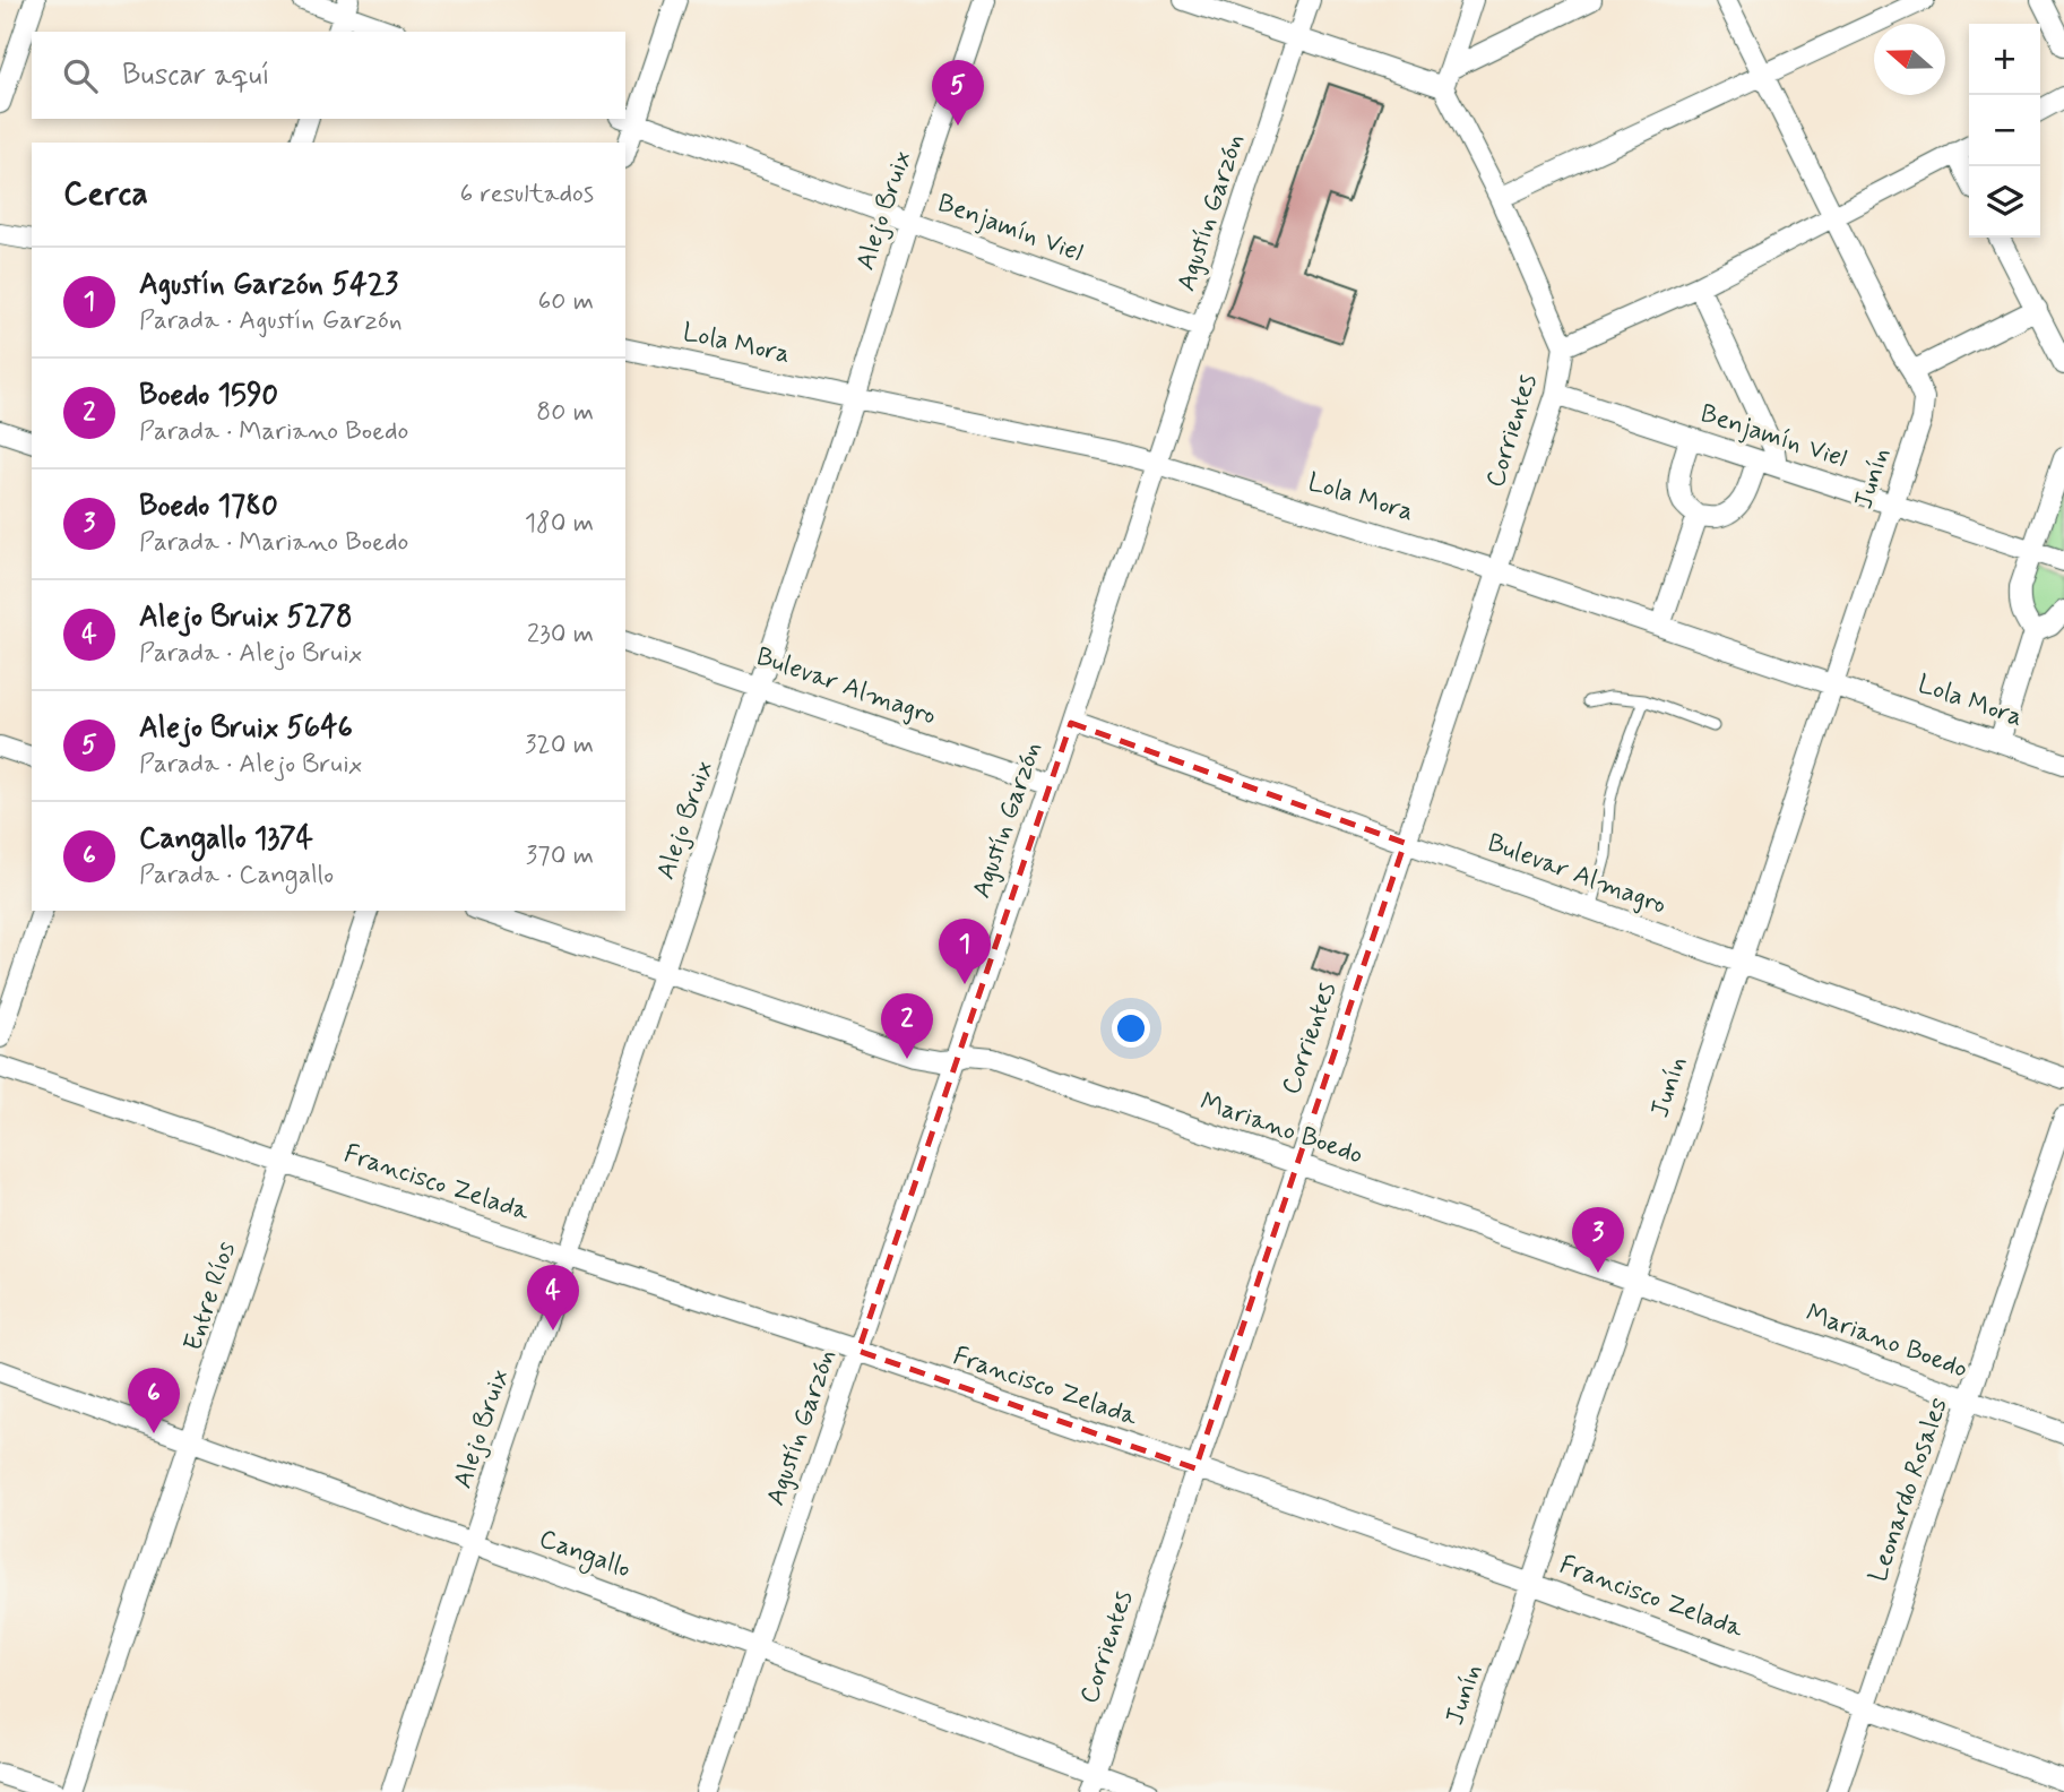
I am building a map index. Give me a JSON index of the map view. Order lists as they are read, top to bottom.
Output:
{
  "streets": {
    "street": [
      "Alejo Bruix",
      "Agustín Garzón",
      "Benjamín Viel",
      "Lola Mora",
      "Corrientes",
      "Junín",
      "Bulevar Almagro",
      "Mariano Boedo",
      "Francisco Zelada",
      "Entre Ríos",
      "Leonardo Rosales",
      "Cangallo"
    ]
  },
  "crossings": [
    ["Alejo Bruix", "Benjamín Viel"],
    ["Alejo Bruix", "Lola Mora"],
    ["Alejo Bruix", "Bulevar Almagro"],
    ["Alejo Bruix", "Mariano Boedo"],
    ["Alejo Bruix", "Francisco Zelada"],
    ["Alejo Bruix", "Cangallo"],
    ["Agustín Garzón", "Benjamín Viel"],
    ["Agustín Garzón", "Lola Mora"],
    ["Agustín Garzón", "Bulevar Almagro"],
    ["Agustín Garzón", "Mariano Boedo"],
    ["Agustín Garzón", "Francisco Zelada"],
    ["Agustín Garzón", "Cangallo"],
    ["Benjamín Viel", "Corrientes"],
    ["Benjamín Viel", "Junín"],
    ["Lola Mora", "Corrientes"],
    ["Lola Mora", "Junín"],
    ["Corrientes", "Bulevar Almagro"],
    ["Corrientes", "Mariano Boedo"],
    ["Corrientes", "Francisco Zelada"],
    ["Corrientes", "Cangallo"],
    ["Junín", "Bulevar Almagro"],
    ["Junín", "Mariano Boedo"],
    ["Junín", "Francisco Zelada"],
    ["Mariano Boedo", "Leonardo Rosales"],
    ["Francisco Zelada", "Entre Ríos"],
    ["Francisco Zelada", "Leonardo Rosales"],
    ["Entre Ríos", "Cangallo"]
  ],
  "north": "left",
  "page": {
    "map_buttons": ["+", "−"],
    "search": "Buscar aquí",
    "pins": [
      "5",
      "1",
      "2",
      "3",
      "4",
      "6"
    ],
    "heading": ["Cerca", "6 resultados"],
    "list": [
      {
        "mark": "1",
        "name": "Agustín Garzón 5423",
        "note": "Parada · Agustín Garzón",
        "value": "60 m"
      },
      {
        "mark": "2",
        "name": "Boedo 1590",
        "note": "Parada · Mariano Boedo",
        "value": "80 m"
      },
      {
        "mark": "3",
        "name": "Boedo 1780",
        "note": "Parada · Mariano Boedo",
        "value": "180 m"
      },
      {
        "mark": "4",
        "name": "Alejo Bruix 5278",
        "note": "Parada · Alejo Bruix",
        "value": "230 m"
      },
      {
        "mark": "5",
        "name": "Alejo Bruix 5646",
        "note": "Parada · Alejo Bruix",
        "value": "320 m"
      },
      {
        "mark": "6",
        "name": "Cangallo 1374",
        "note": "Parada · Cangallo",
        "value": "370 m"
      }
    ]
  }
}
